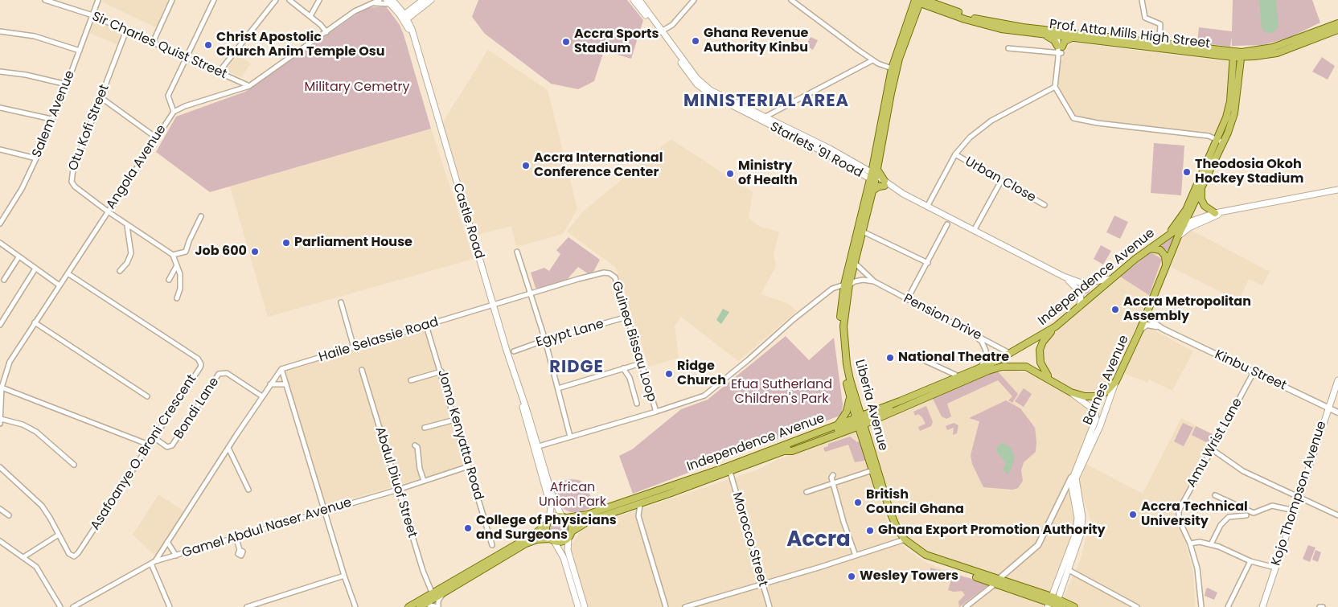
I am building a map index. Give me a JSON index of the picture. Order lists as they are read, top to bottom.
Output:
{
  "streets": {
    "main road": [
      "Prof. Atta Mills High Street",
      "Starlets '91 Road",
      "Castle Road",
      "Independence Avenue",
      "Barnes Avenue",
      "Liberia Avenue",
      "Kojo Thompson Avenue"
    ],
    "street": [
      "Sir Charles Quist Street",
      "Salem Avenue",
      "Otu Kofi Street",
      "Angola Avenue",
      "Urban Close",
      "Pension Drive",
      "Egypt Lane",
      "Haile Selassie Road",
      "Guinea Bissau Loop",
      "Kinbu Street",
      "Bondi Lane",
      "Jomo Kenyatta Road",
      "Amu Wrist Lane",
      "Asafoanye O. Broni Crescent",
      "Abdul Diuof Street",
      "Gamel Abdul Naser Avenue",
      "Morocco Street"
    ]
  },
  "crossings": [
    ["Prof. Atta Mills High Street", "Barnes Avenue"],
    ["Prof. Atta Mills High Street", "Liberia Avenue"],
    ["Sir Charles Quist Street", "Salem Avenue"],
    ["Sir Charles Quist Street", "Otu Kofi Street"],
    ["Sir Charles Quist Street", "Angola Avenue"],
    ["Otu Kofi Street", "Angola Avenue"],
    ["Starlets '91 Road", "Independence Avenue"],
    ["Starlets '91 Road", "Liberia Avenue"],
    ["Angola Avenue", "Asafoanye O. Broni Crescent"],
    ["Castle Road", "Independence Avenue"],
    ["Castle Road", "Haile Selassie Road"],
    ["Castle Road", "Guinea Bissau Loop"],
    ["Independence Avenue", "Pension Drive"],
    ["Independence Avenue", "Barnes Avenue"],
    ["Independence Avenue", "Liberia Avenue"],
    ["Independence Avenue", "Morocco Street"],
    ["Pension Drive", "Liberia Avenue"],
    ["Egypt Lane", "Guinea Bissau Loop"],
    ["Haile Selassie Road", "Guinea Bissau Loop"],
    ["Haile Selassie Road", "Jomo Kenyatta Road"],
    ["Kinbu Street", "Amu Wrist Lane"],
    ["Kinbu Street", "Kojo Thompson Avenue"],
    ["Barnes Avenue", "Liberia Avenue"],
    ["Bondi Lane", "Asafoanye O. Broni Crescent"],
    ["Jomo Kenyatta Road", "Gamel Abdul Naser Avenue"],
    ["Abdul Diuof Street", "Gamel Abdul Naser Avenue"]
  ],
  "districts": ["MINISTERIAL AREA", "RIDGE", "Accra"],
  "parks": ["Military Cemetry", "Efua Sutherland Children's Park", "African Union Park"],
  "places": [
    "Ghana Revenue Authority Kinbu",
    "Accra Sports Stadium",
    "Christ Apostolic Church Anim Temple Osu",
    "Accra International Conference Center",
    "Theodosia Okoh Hockey Stadium",
    "Ministry of Health",
    "Parliament House",
    "Job 600",
    "Accra Metropolitan Assembly",
    "National Theatre",
    "Ridge Church",
    "British Council Ghana",
    "Accra Technical University",
    "College of Physicians and Surgeons",
    "Ghana Export Promotion Authority",
    "Wesley Towers"
  ]
}
